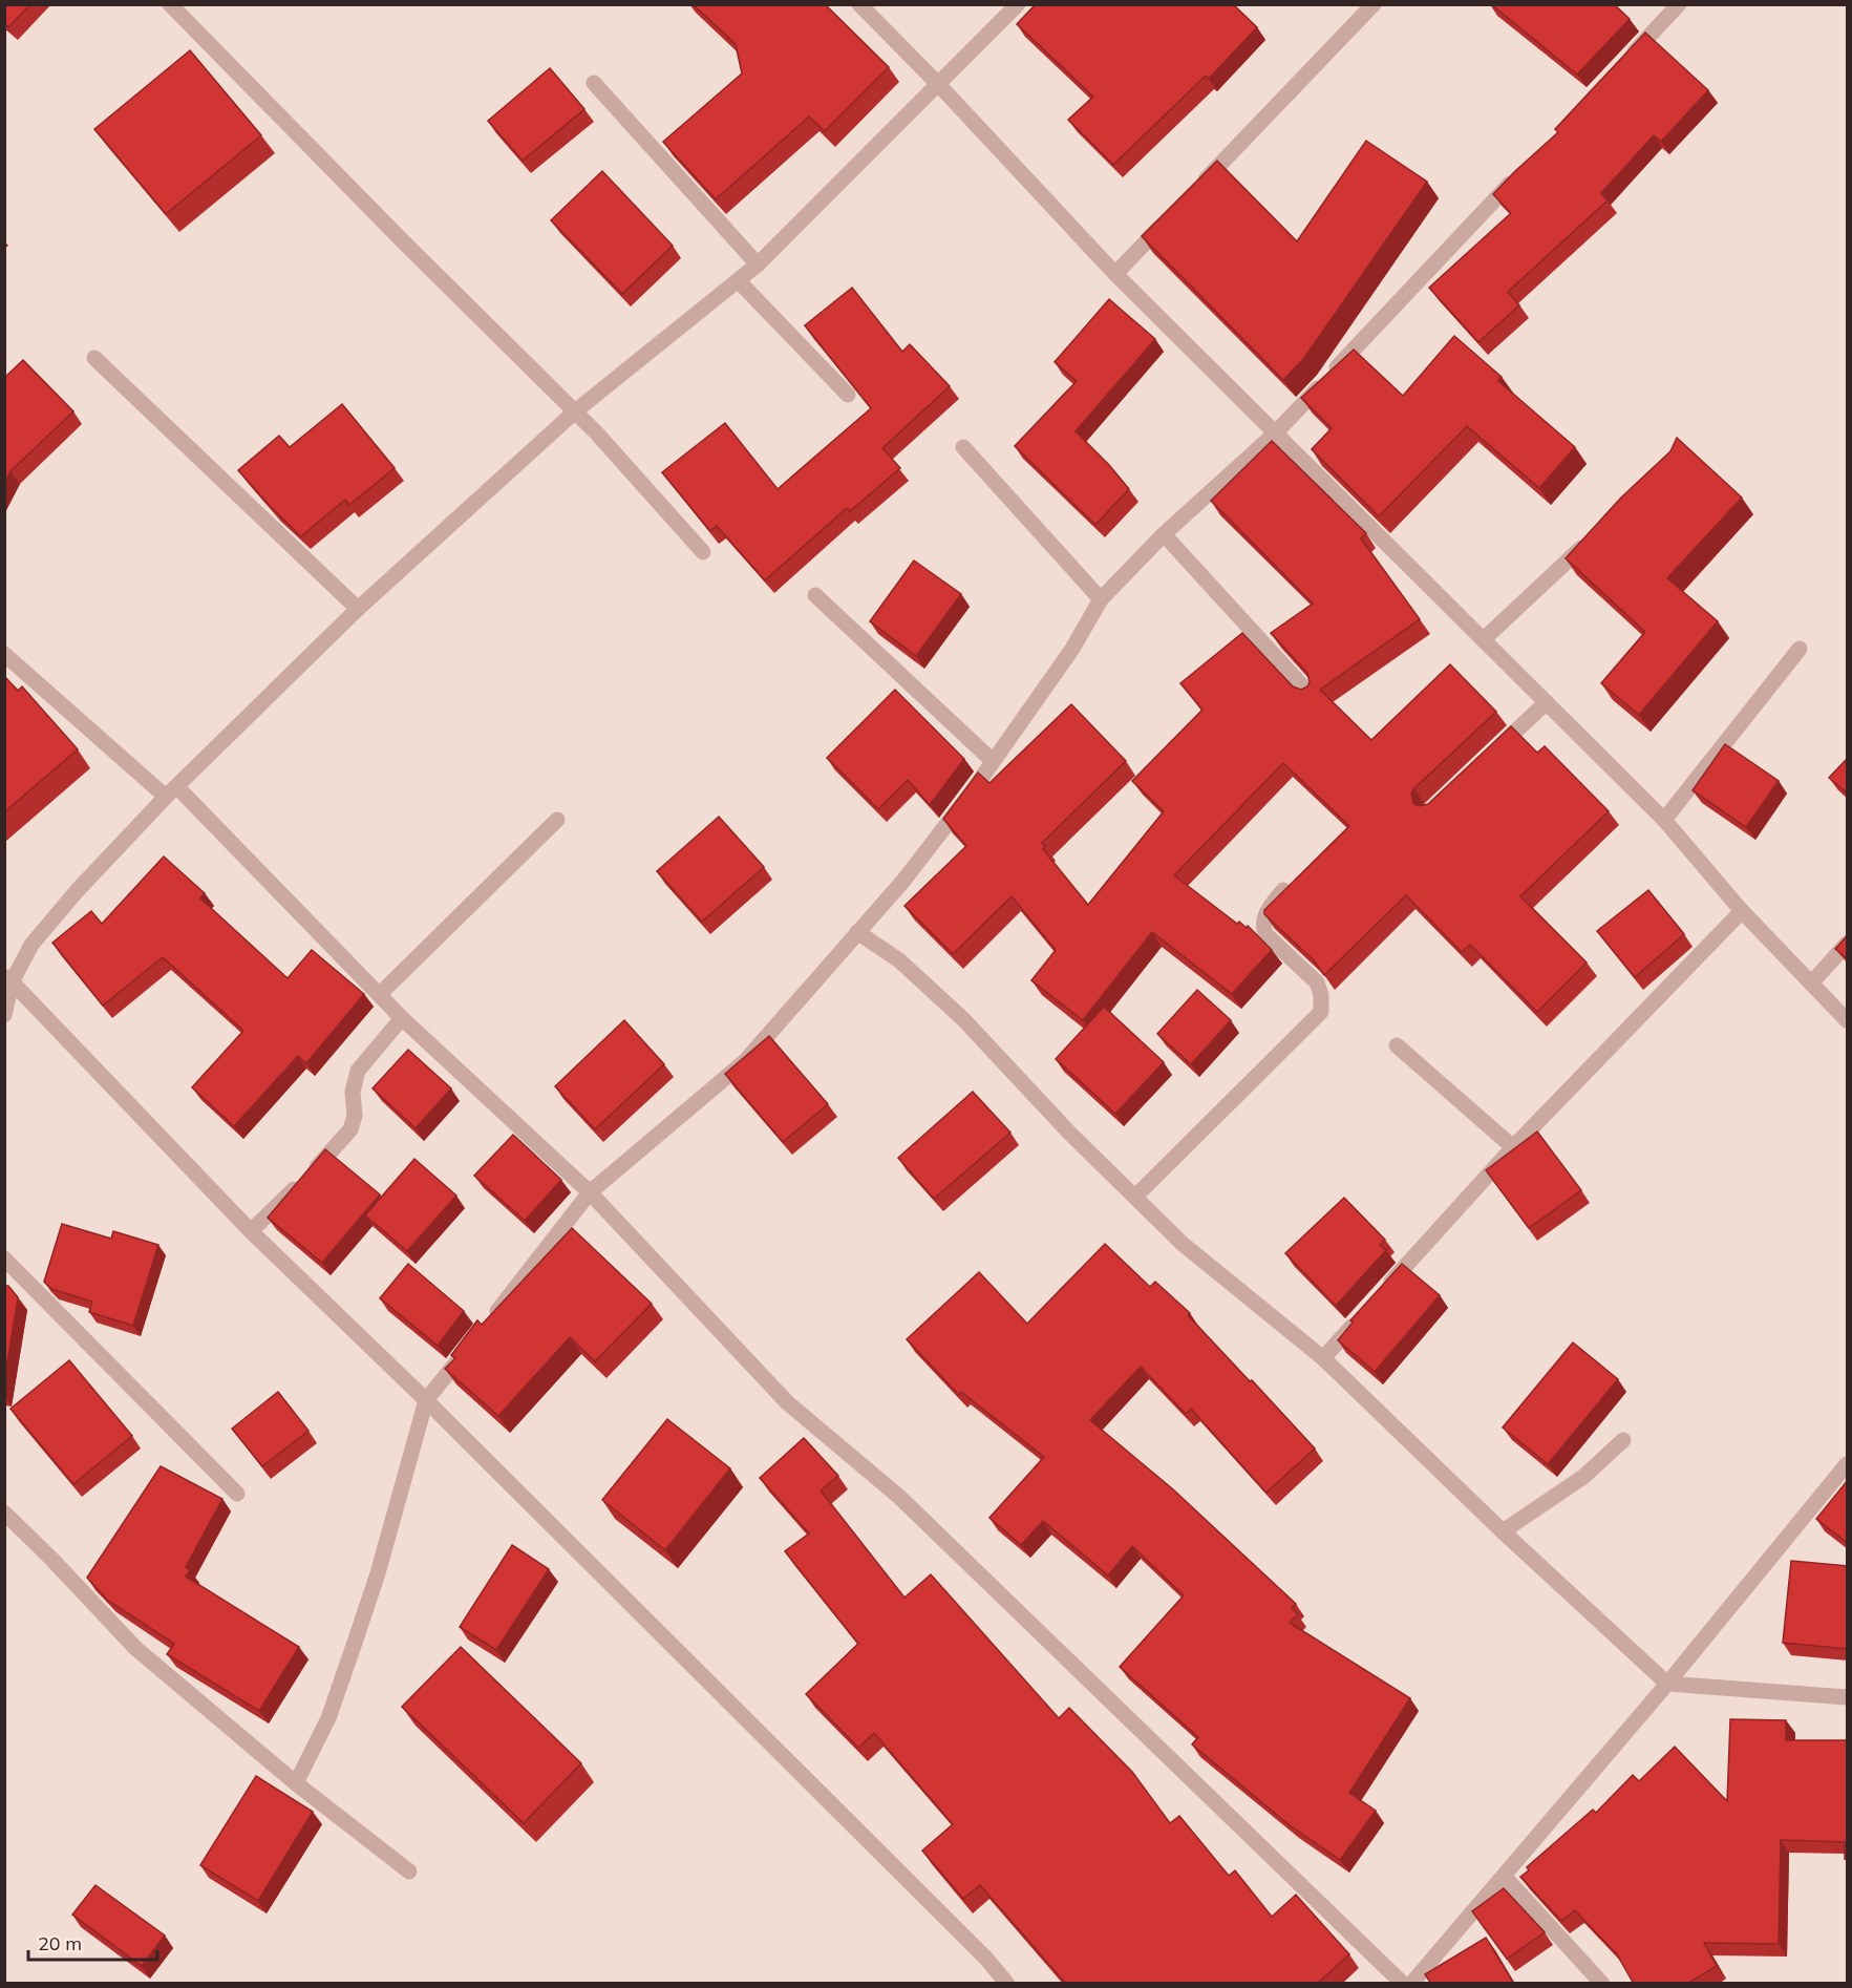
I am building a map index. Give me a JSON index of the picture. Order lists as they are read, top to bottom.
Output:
{
  "scale_bar": "20 m"
}
